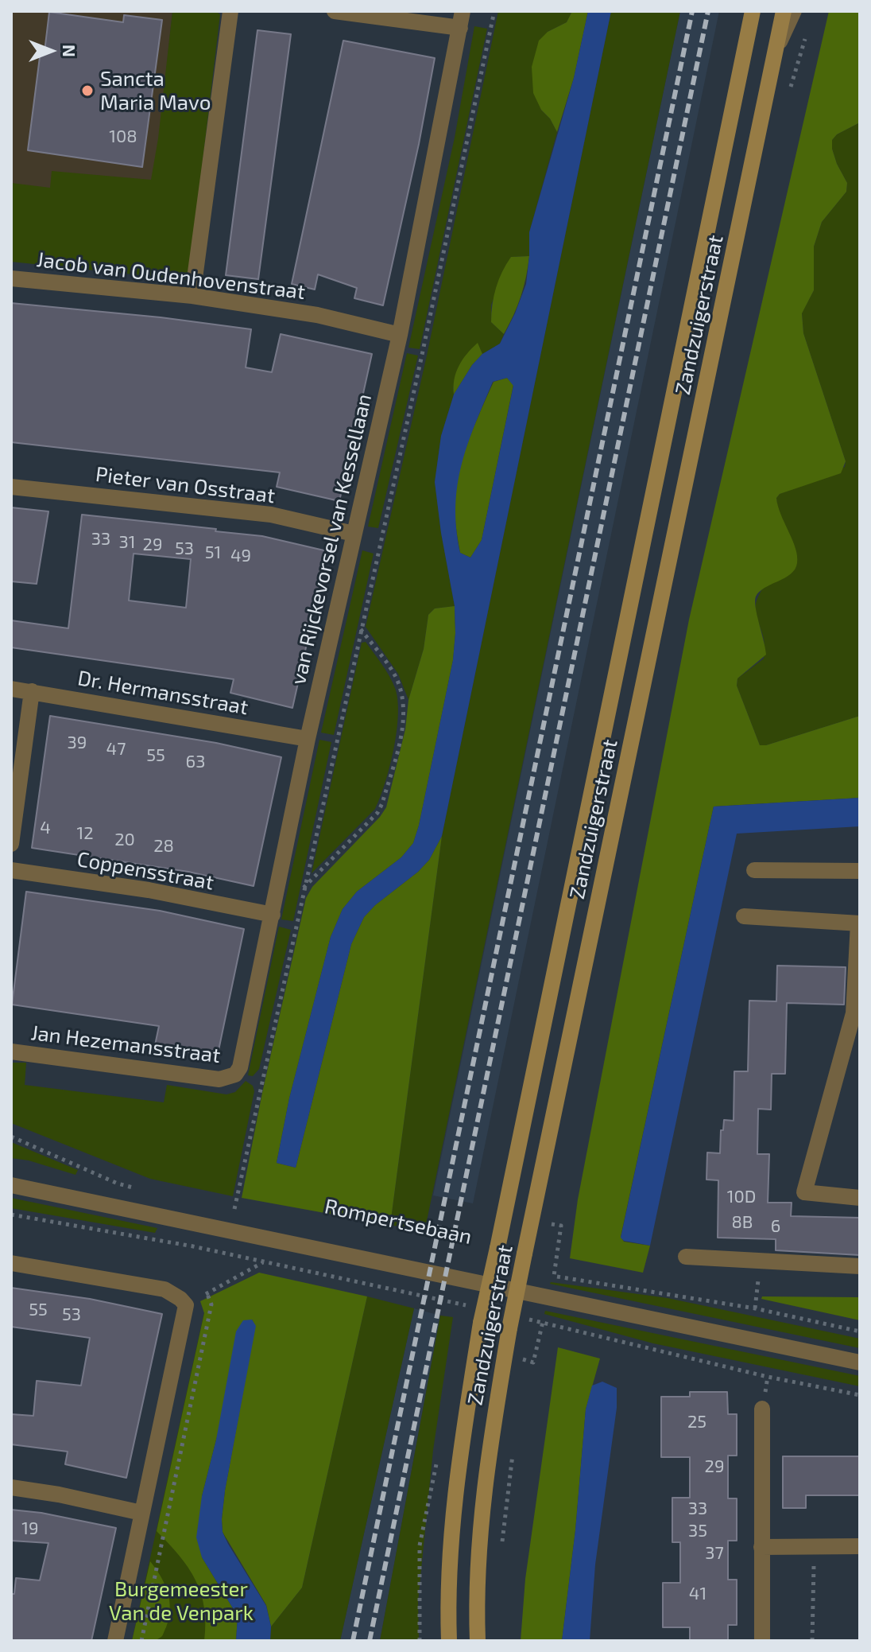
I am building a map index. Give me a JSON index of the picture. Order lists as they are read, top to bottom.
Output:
{
  "streets": {
    "main road": ["Zandzuigerstraat"],
    "street": [
      "Jacob van Oudenhovenstraat",
      "Pieter van Osstraat",
      "van Rijckevorsel van Kessellaan",
      "Dr. Hermansstraat",
      "Coppensstraat",
      "Jan Hezemansstraat",
      "Rompertsebaan"
    ]
  },
  "crossings": [
    ["Jacob van Oudenhovenstraat", "van Rijckevorsel van Kessellaan"],
    ["Pieter van Osstraat", "van Rijckevorsel van Kessellaan"],
    ["van Rijckevorsel van Kessellaan", "Dr. Hermansstraat"],
    ["van Rijckevorsel van Kessellaan", "Coppensstraat"],
    ["van Rijckevorsel van Kessellaan", "Jan Hezemansstraat"]
  ],
  "parks": ["Burgemeester Van de Venpark"],
  "places": ["Sancta Maria Mavo"],
  "house_numbers": [
    "108",
    "33",
    "31",
    "29",
    "53",
    "51",
    "49",
    "39",
    "47",
    "55",
    "63",
    "4",
    "12",
    "20",
    "28",
    "10D",
    "8B",
    "6",
    "55",
    "53",
    "25",
    "29",
    "33",
    "19",
    "35",
    "37",
    "41"
  ],
  "north": "right"
}
